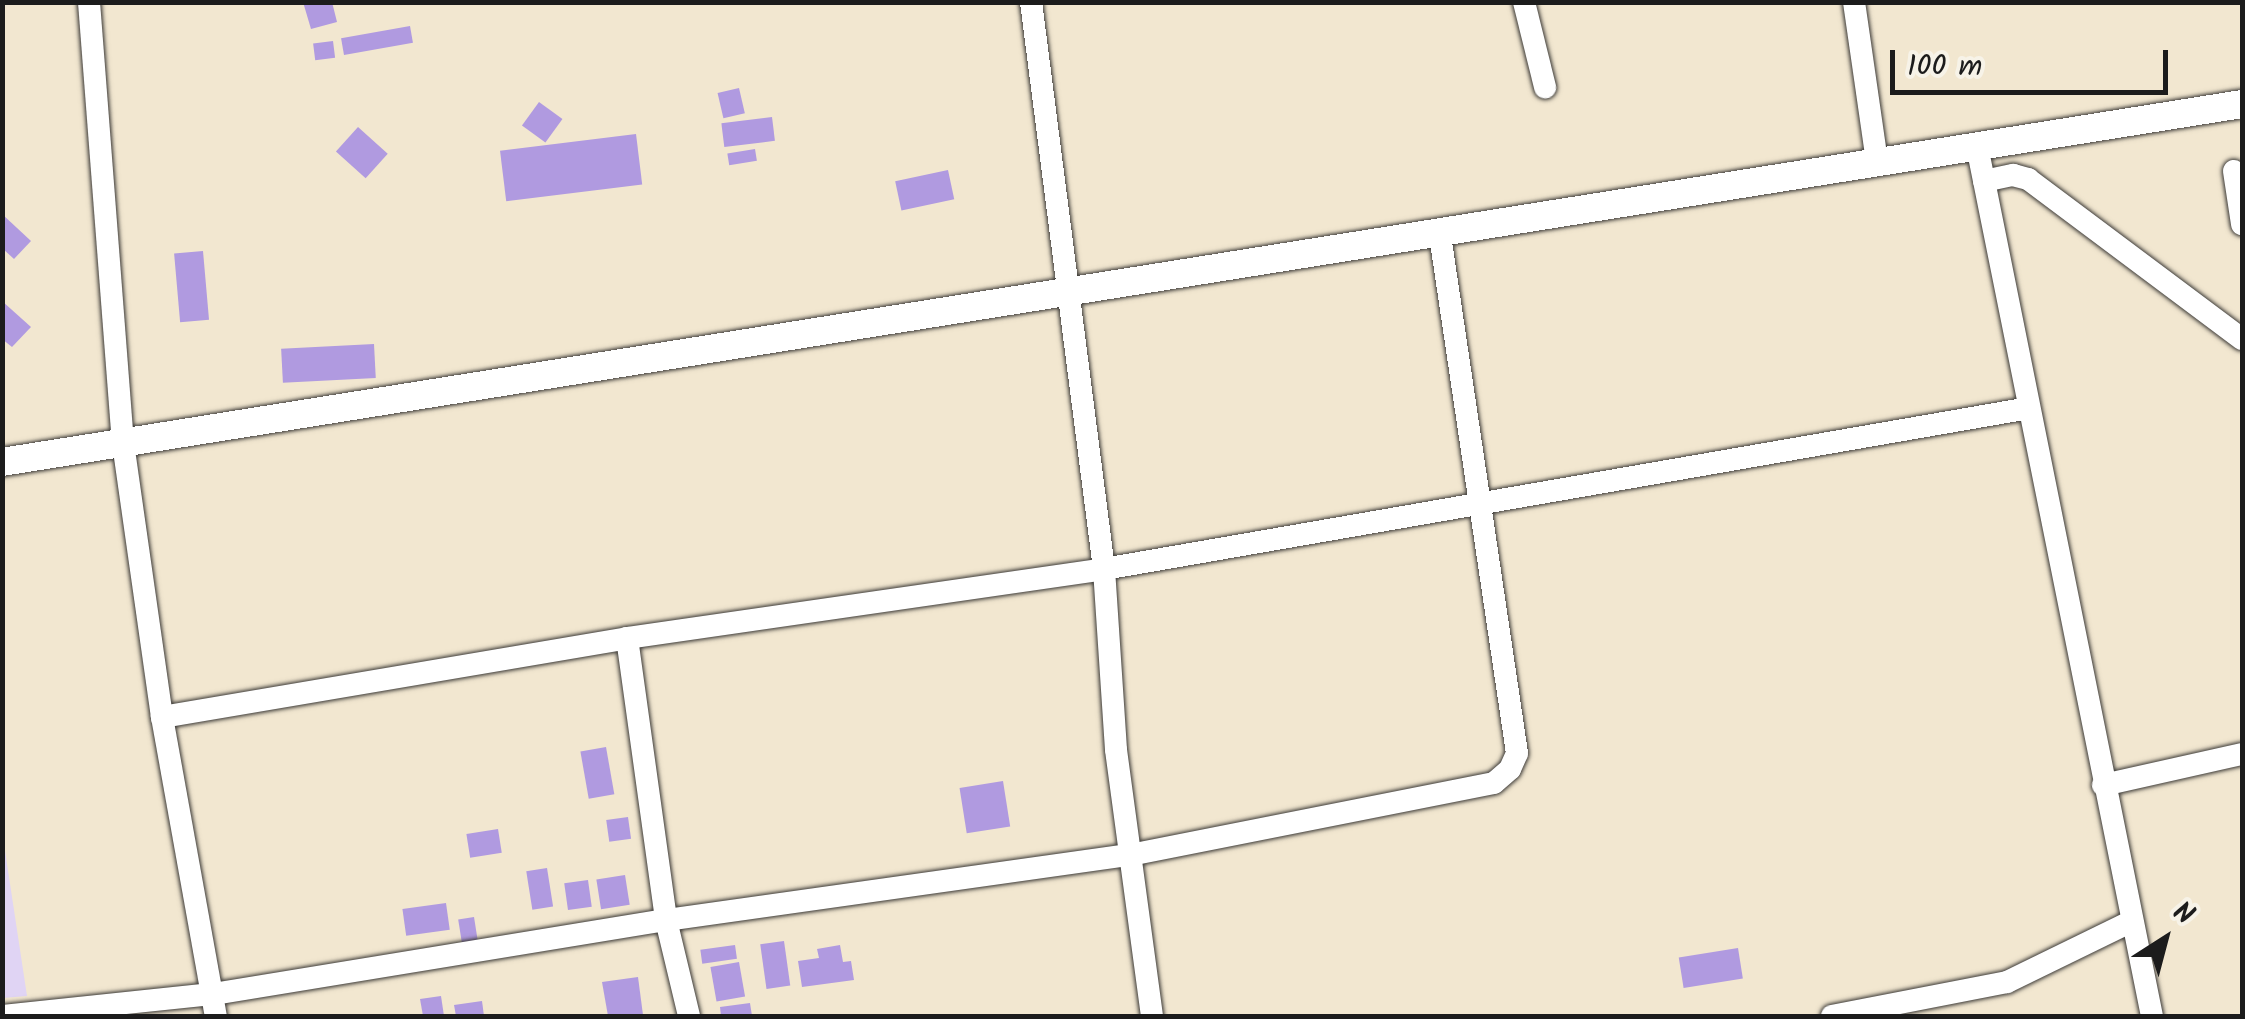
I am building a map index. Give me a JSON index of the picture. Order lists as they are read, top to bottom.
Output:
{
  "scale_bar": "100 m",
  "north": "top right"
}
